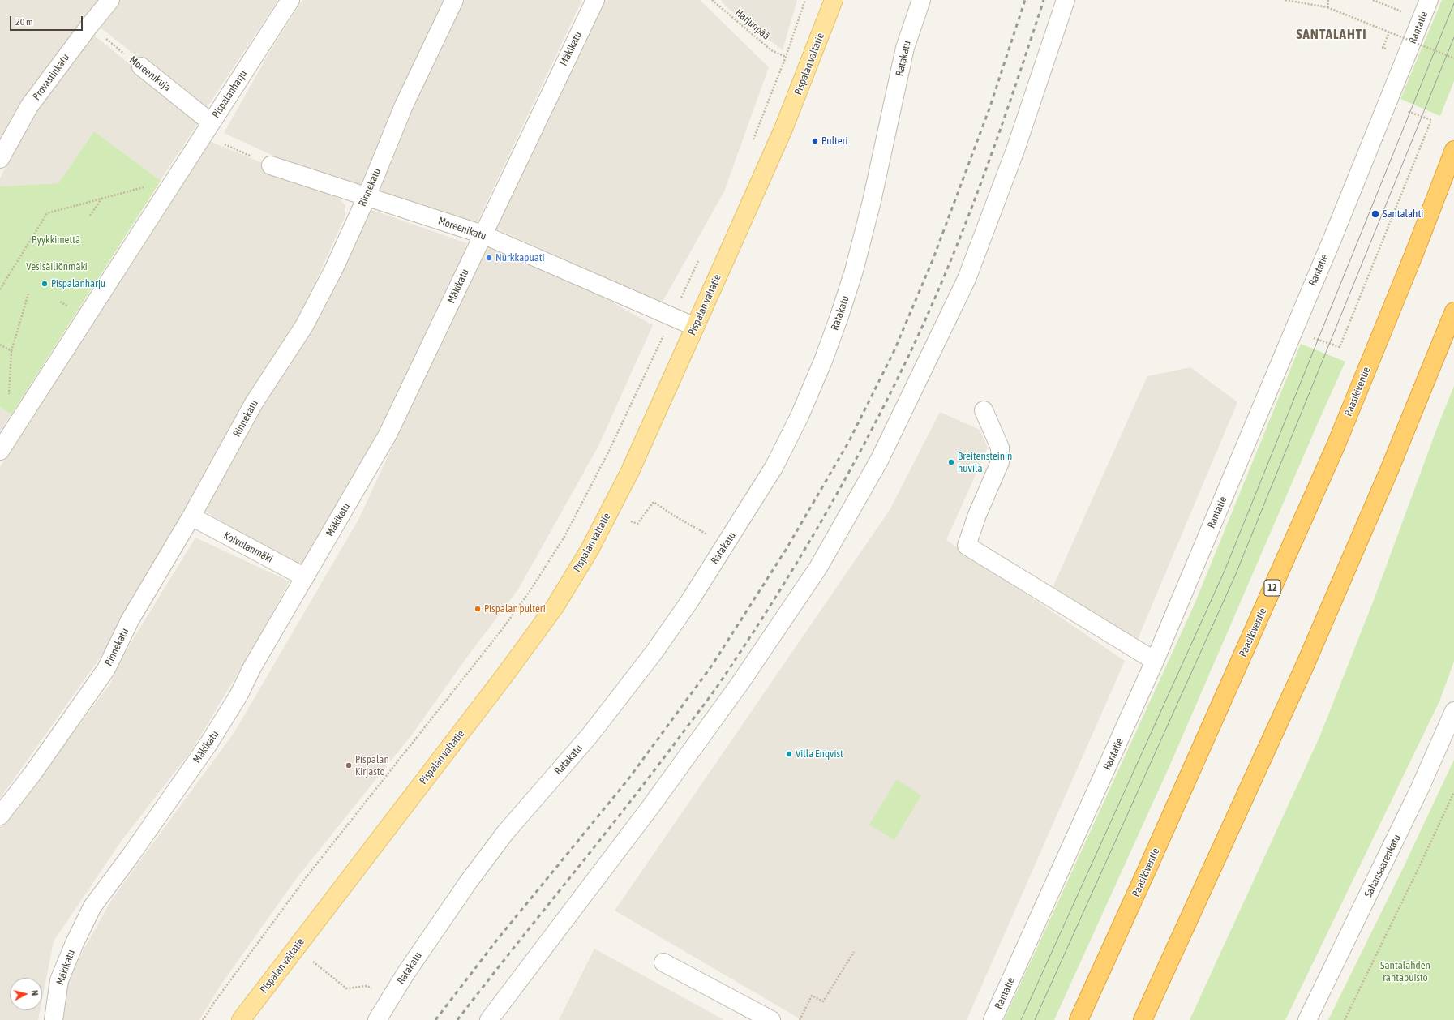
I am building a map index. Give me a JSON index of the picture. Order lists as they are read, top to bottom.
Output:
{
  "streets": {
    "highway": ["Paasikiventie", "12"],
    "main road": ["Pispalan valtatie"],
    "street": [
      "Rantatie",
      "Mäkikatu",
      "Ratakatu",
      "Moreenikuja",
      "Provastinkatu",
      "Pispalanharju",
      "Rinnekatu",
      "Moreenikatu",
      "Koivulanmäki",
      "Sahansaarenkatu"
    ],
    "path": ["Harjunpää"]
  },
  "crossings": [
    ["Mäkikatu", "Moreenikatu"],
    ["Mäkikatu", "Koivulanmäki"],
    ["Pispalan valtatie", "Moreenikatu"],
    ["Moreenikuja", "Provastinkatu"],
    ["Moreenikuja", "Pispalanharju"],
    ["Rinnekatu", "Moreenikatu"],
    ["Rinnekatu", "Koivulanmäki"]
  ],
  "districts": ["SANTALAHTI"],
  "parks": ["Pyykkimettä", "Vesisäiliönmäki", "Santalahden rantapuisto"],
  "places": [
    "Pulteri",
    "Santalahti",
    "Nurkkapuati",
    "Pispalanharju",
    "Breitensteinin huvila",
    "Pispalan pulteri",
    "Villa Enqvist",
    "Pispalan Kirjasto"
  ],
  "scale_bar": "20 m",
  "north": "right"
}
